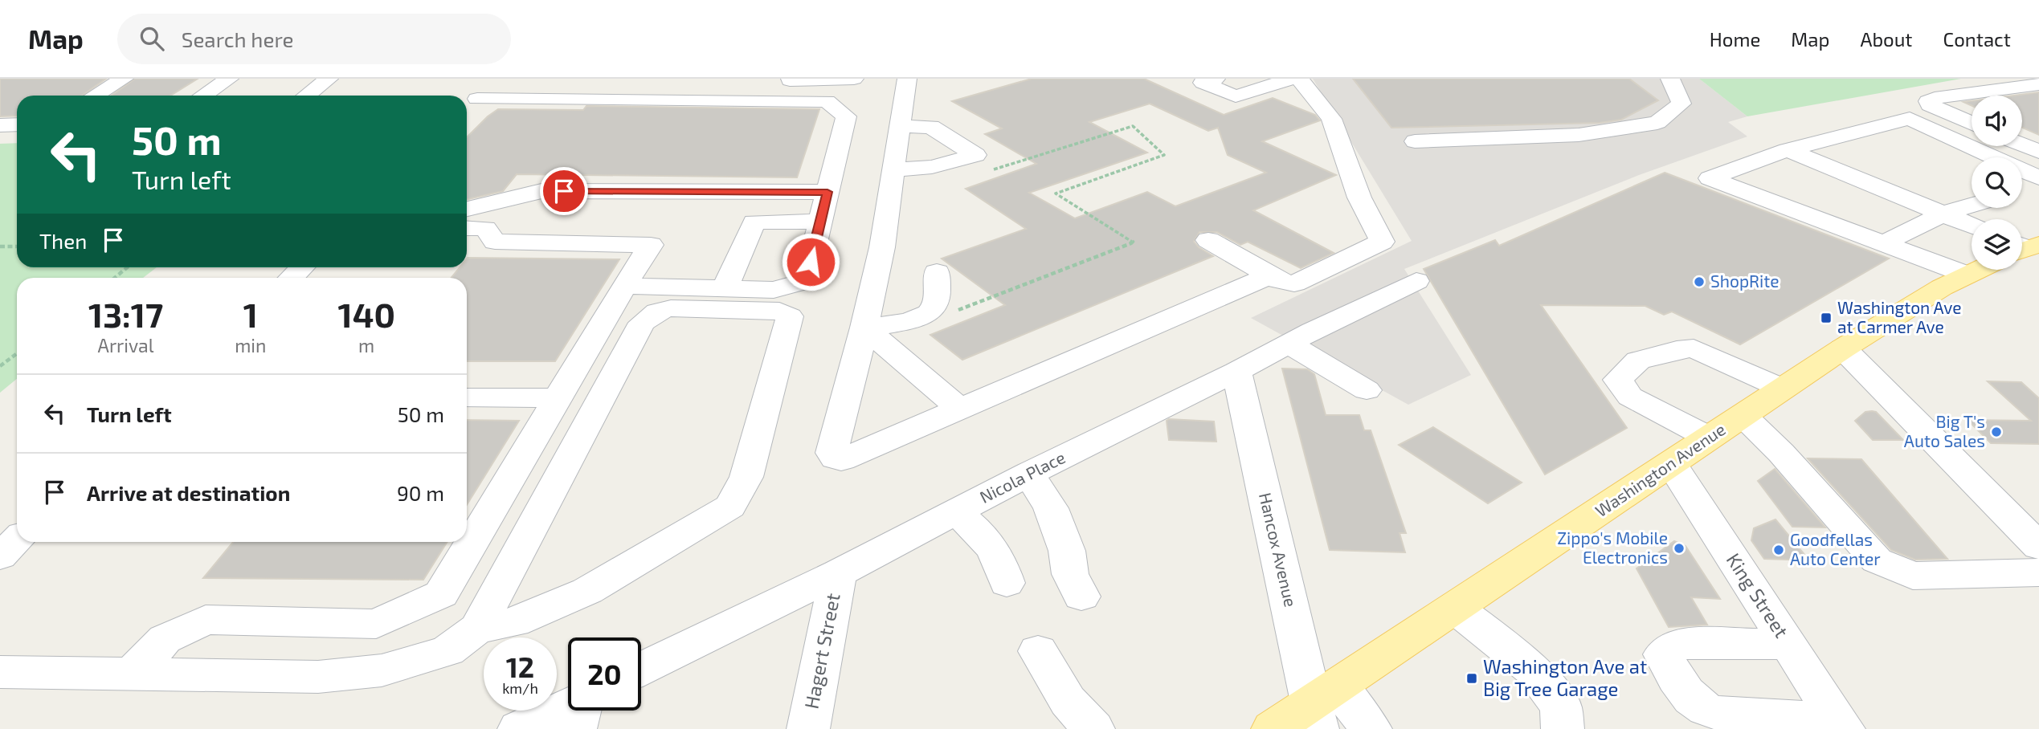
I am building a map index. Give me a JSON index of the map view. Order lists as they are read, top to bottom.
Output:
{
  "streets": {
    "main road": ["Washington Avenue"],
    "street": [
      "Nicola Place",
      "Hancox Avenue",
      "King Street",
      "Hagert Street"
    ]
  },
  "crossings": [
    ["Washington Avenue", "Hancox Avenue"],
    ["Washington Avenue", "King Street"],
    ["Nicola Place", "Hancox Avenue"],
    ["Nicola Place", "Hagert Street"]
  ],
  "places": {
    "other": [
      "ShopRite",
      "Big T's Auto Sales",
      "Zippo's Mobile Electronics",
      "Goodfellas Auto Center"
    ],
    "transit": ["Washington Ave at Carmer Ave", "Washington Ave at Big Tree Garage"]
  },
  "page": {
    "header": "Map",
    "search": "Search here",
    "nav": [
      "Home",
      "Map",
      "About",
      "Contact"
    ],
    "turn": ["50 m", "Turn left"],
    "then": "Then",
    "eta": [
      "13:17",
      "Arrival",
      "1",
      "min",
      "140",
      "m"
    ],
    "list": [
      {
        "name": "Turn left",
        "value": "50 m"
      },
      {
        "name": "Arrive at destination",
        "value": "90 m"
      }
    ],
    "speed": "12 km/h",
    "limit": "20"
  }
}
